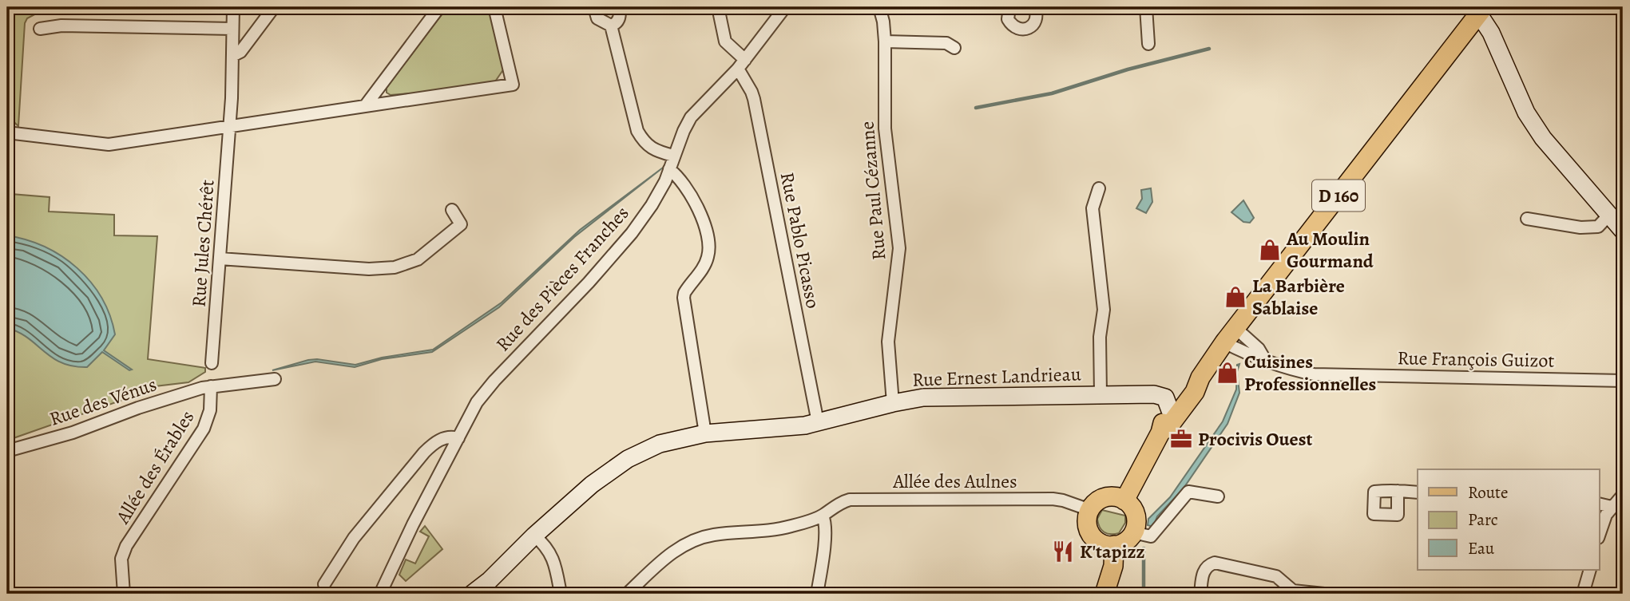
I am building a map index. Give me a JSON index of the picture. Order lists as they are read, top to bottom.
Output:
{
  "streets": {
    "main road": ["D 160"],
    "street": [
      "Rue Paul Cézanne",
      "Rue Pablo Picasso",
      "Rue Jules Chérêt",
      "Rue des Pièces Franches",
      "Rue François Guizot",
      "Rue Ernest Landrieau",
      "Rue des Vénus",
      "Allée des Érables",
      "Allée des Aulnes"
    ]
  },
  "crossings": [
    ["Rue Paul Cézanne", "Rue Ernest Landrieau"],
    ["D 160", "Rue François Guizot"],
    ["D 160", "Rue Ernest Landrieau"],
    ["D 160", "Allée des Aulnes"],
    ["Rue Pablo Picasso", "Rue des Pièces Franches"],
    ["Rue Pablo Picasso", "Rue Ernest Landrieau"],
    ["Rue des Vénus", "Allée des Érables"]
  ],
  "places": {
    "shop": ["Au Moulin Gourmand", "La Barbière Sablaise", "Cuisines Professionnelles"],
    "office": ["Procivis Ouest"],
    "restaurant": ["K'tapizz"]
  },
  "legend": ["Route", "Parc", "Eau"]
}
